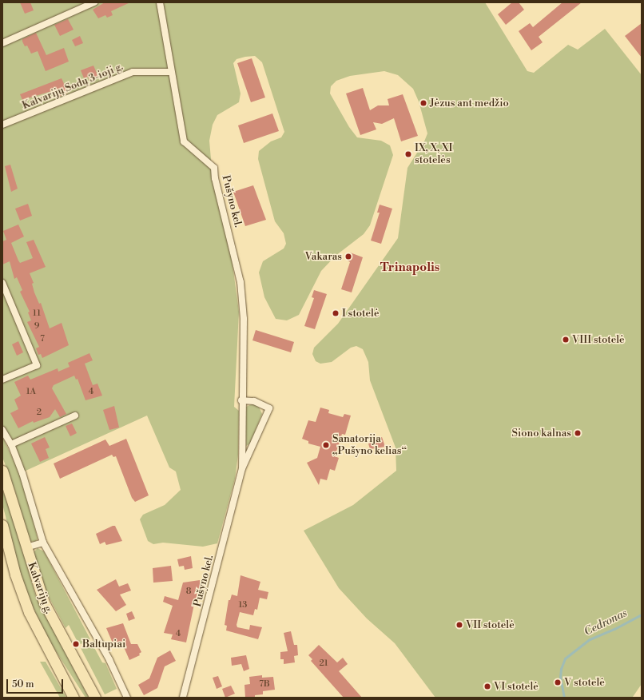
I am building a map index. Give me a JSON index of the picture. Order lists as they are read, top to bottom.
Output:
{
  "streets": {
    "main road": ["Kalvarijų g."],
    "street": ["Kalvarijų Sodų 3-ioji g.", "Pušyno kel."]
  },
  "crossings": [
    ["Kalvarijų Sodų 3-ioji g.", "Pušyno kel."]
  ],
  "districts": ["Trinapolis"],
  "water": ["Cedronas"],
  "places": [
    "Jėzus ant medžio",
    "IX, X, XI stotelės",
    "Vakaras",
    "I stotelė",
    "VIII stotelė",
    "Siono kalnas",
    "Sanatorija „Pušyno kelias“",
    "VII stotelė",
    "Baltupiai",
    "V stotelė",
    "VI stotelė"
  ],
  "house_numbers": [
    "11",
    "9",
    "7",
    "1A",
    "4",
    "2",
    "8",
    "13",
    "4",
    "21",
    "7B"
  ],
  "scale_bar": "50 m"
}
